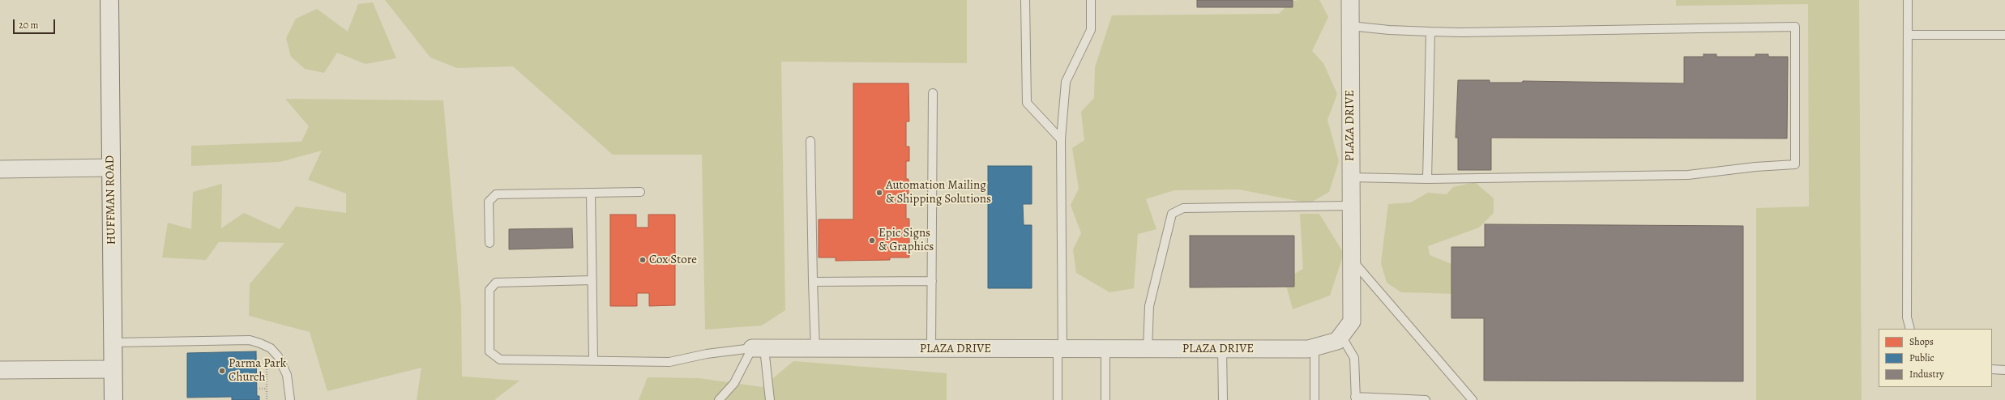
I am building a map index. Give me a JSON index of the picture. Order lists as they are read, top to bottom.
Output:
{
  "streets": {
    "street": ["PLAZA DRIVE", "HUFFMAN ROAD"]
  },
  "places": [
    "Automation Mailing & Shipping Solutions",
    "Epic Signs & Graphics",
    "Cox Store",
    "Parma Park Church"
  ],
  "legend": ["Shops", "Public", "Industry"],
  "scale_bar": "20 m"
}
